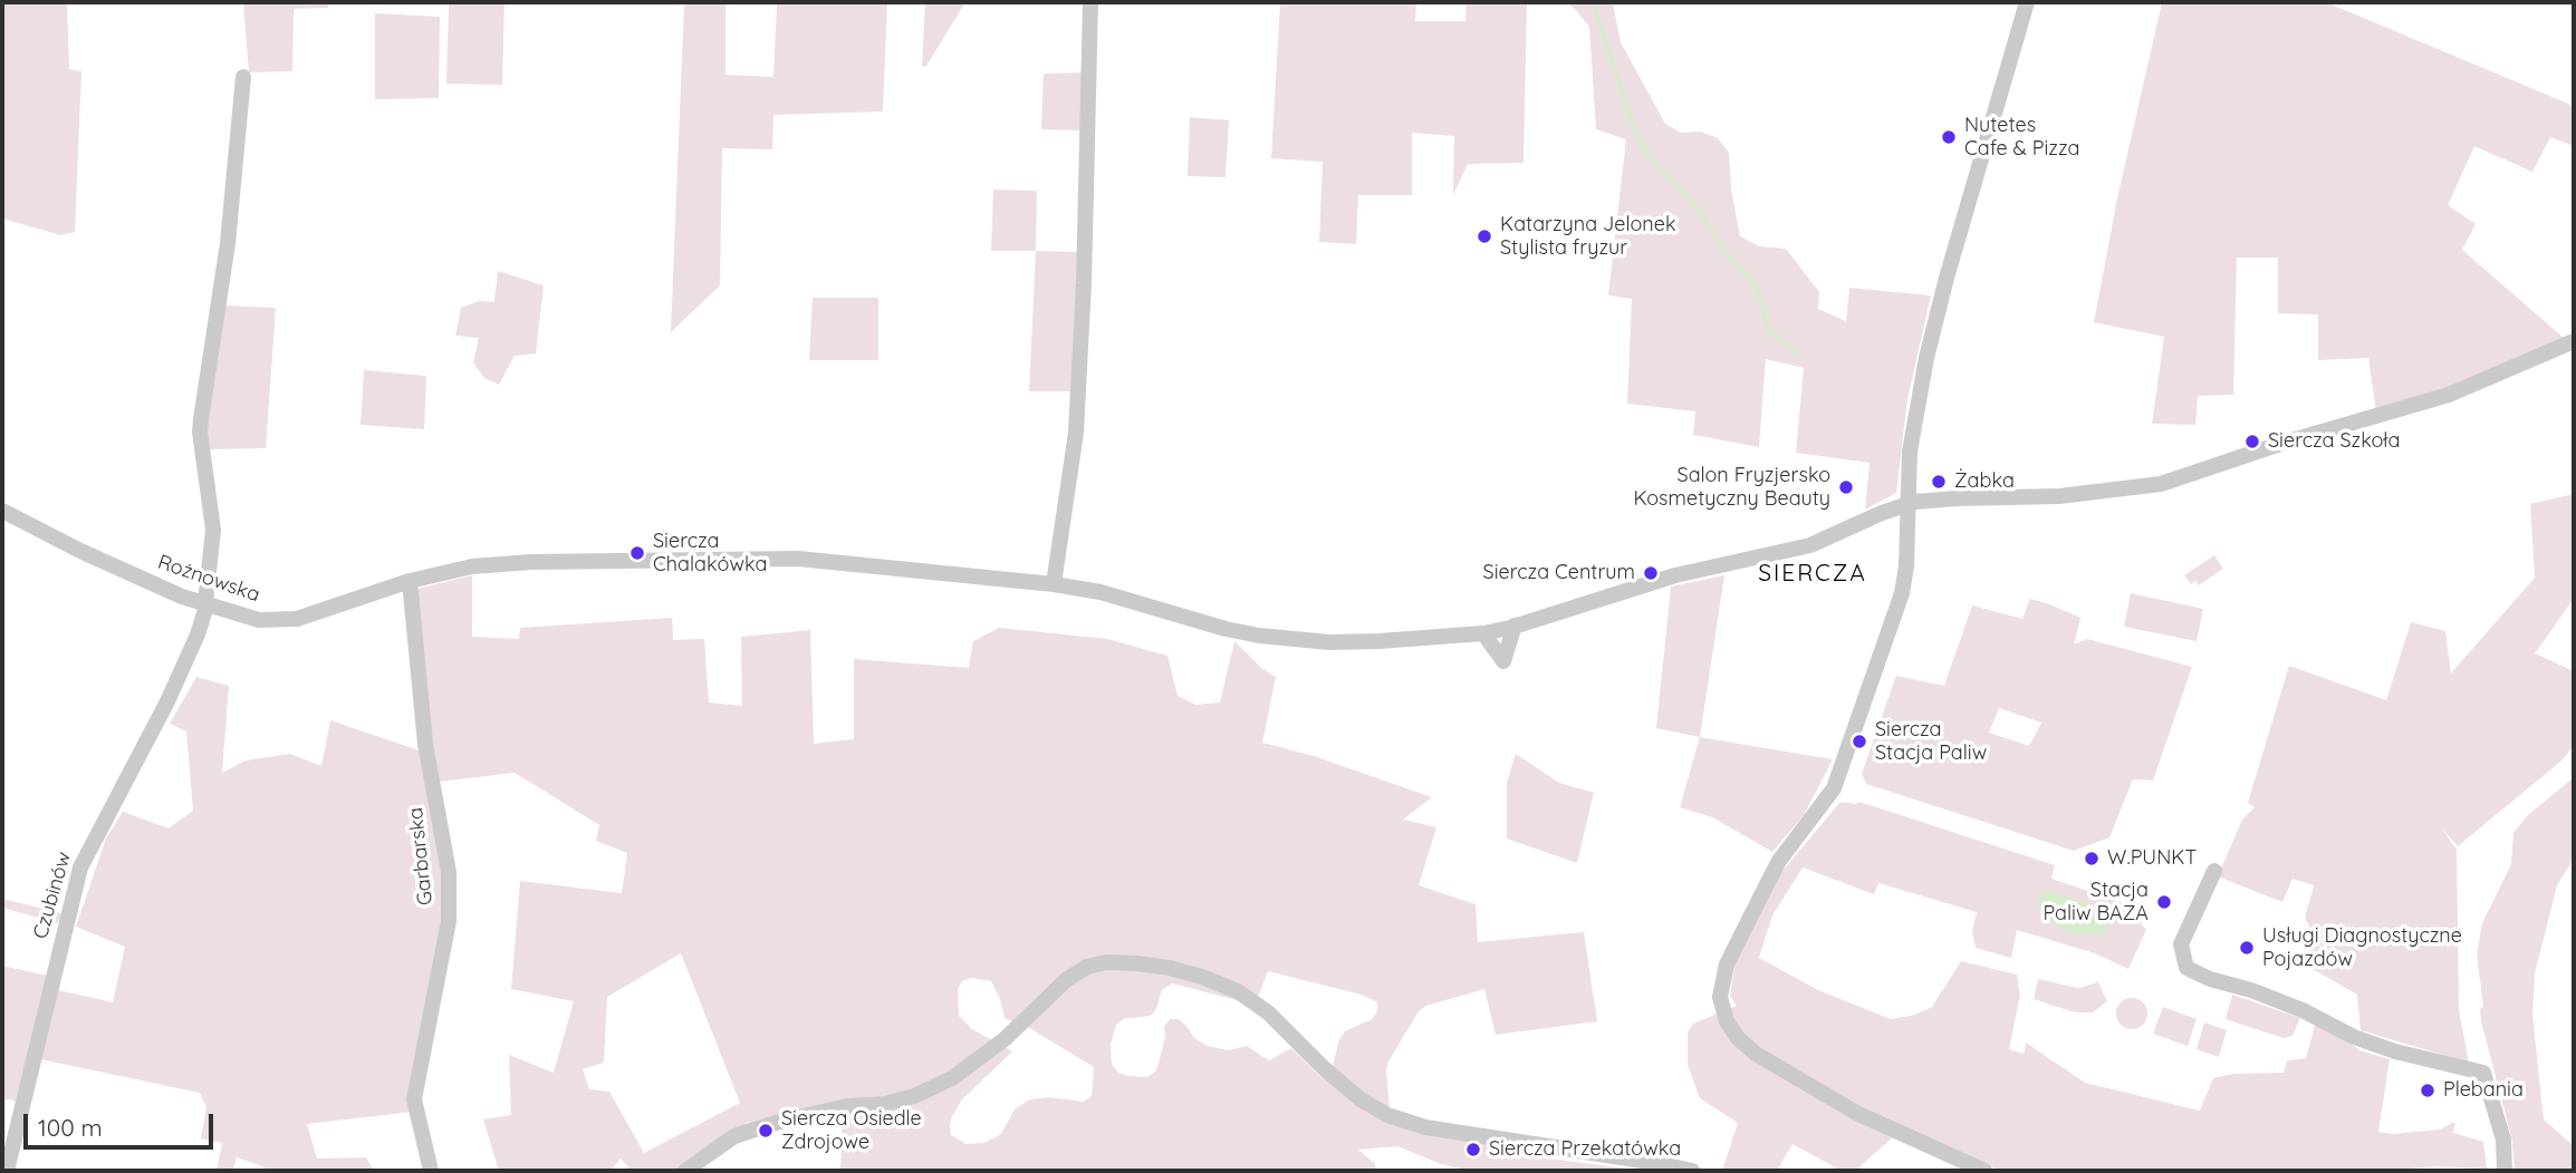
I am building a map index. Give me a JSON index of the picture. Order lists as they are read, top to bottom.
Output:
{
  "streets": {
    "street": ["Rożnowska", "Garbarska", "Czubinów"]
  },
  "crossings": [
    ["Rożnowska", "Garbarska"],
    ["Rożnowska", "Czubinów"]
  ],
  "districts": ["SIERCZA"],
  "places": [
    "Nutetes Cafe & Pizza",
    "Katarzyna Jelonek Stylista fryzur",
    "Siercza Szkoła",
    "Żabka",
    "Salon Fryzjersko Kosmetyczny Beauty",
    "Siercza Chalakówka",
    "Siercza Centrum",
    "Siercza Stacja Paliw",
    "W.PUNKT",
    "Stacja Paliw BAZA",
    "Usługi Diagnostyczne Pojazdów",
    "Plebania",
    "Siercza Osiedle Zdrojowe",
    "Siercza Przekatówka"
  ],
  "scale_bar": "100 m"
}
